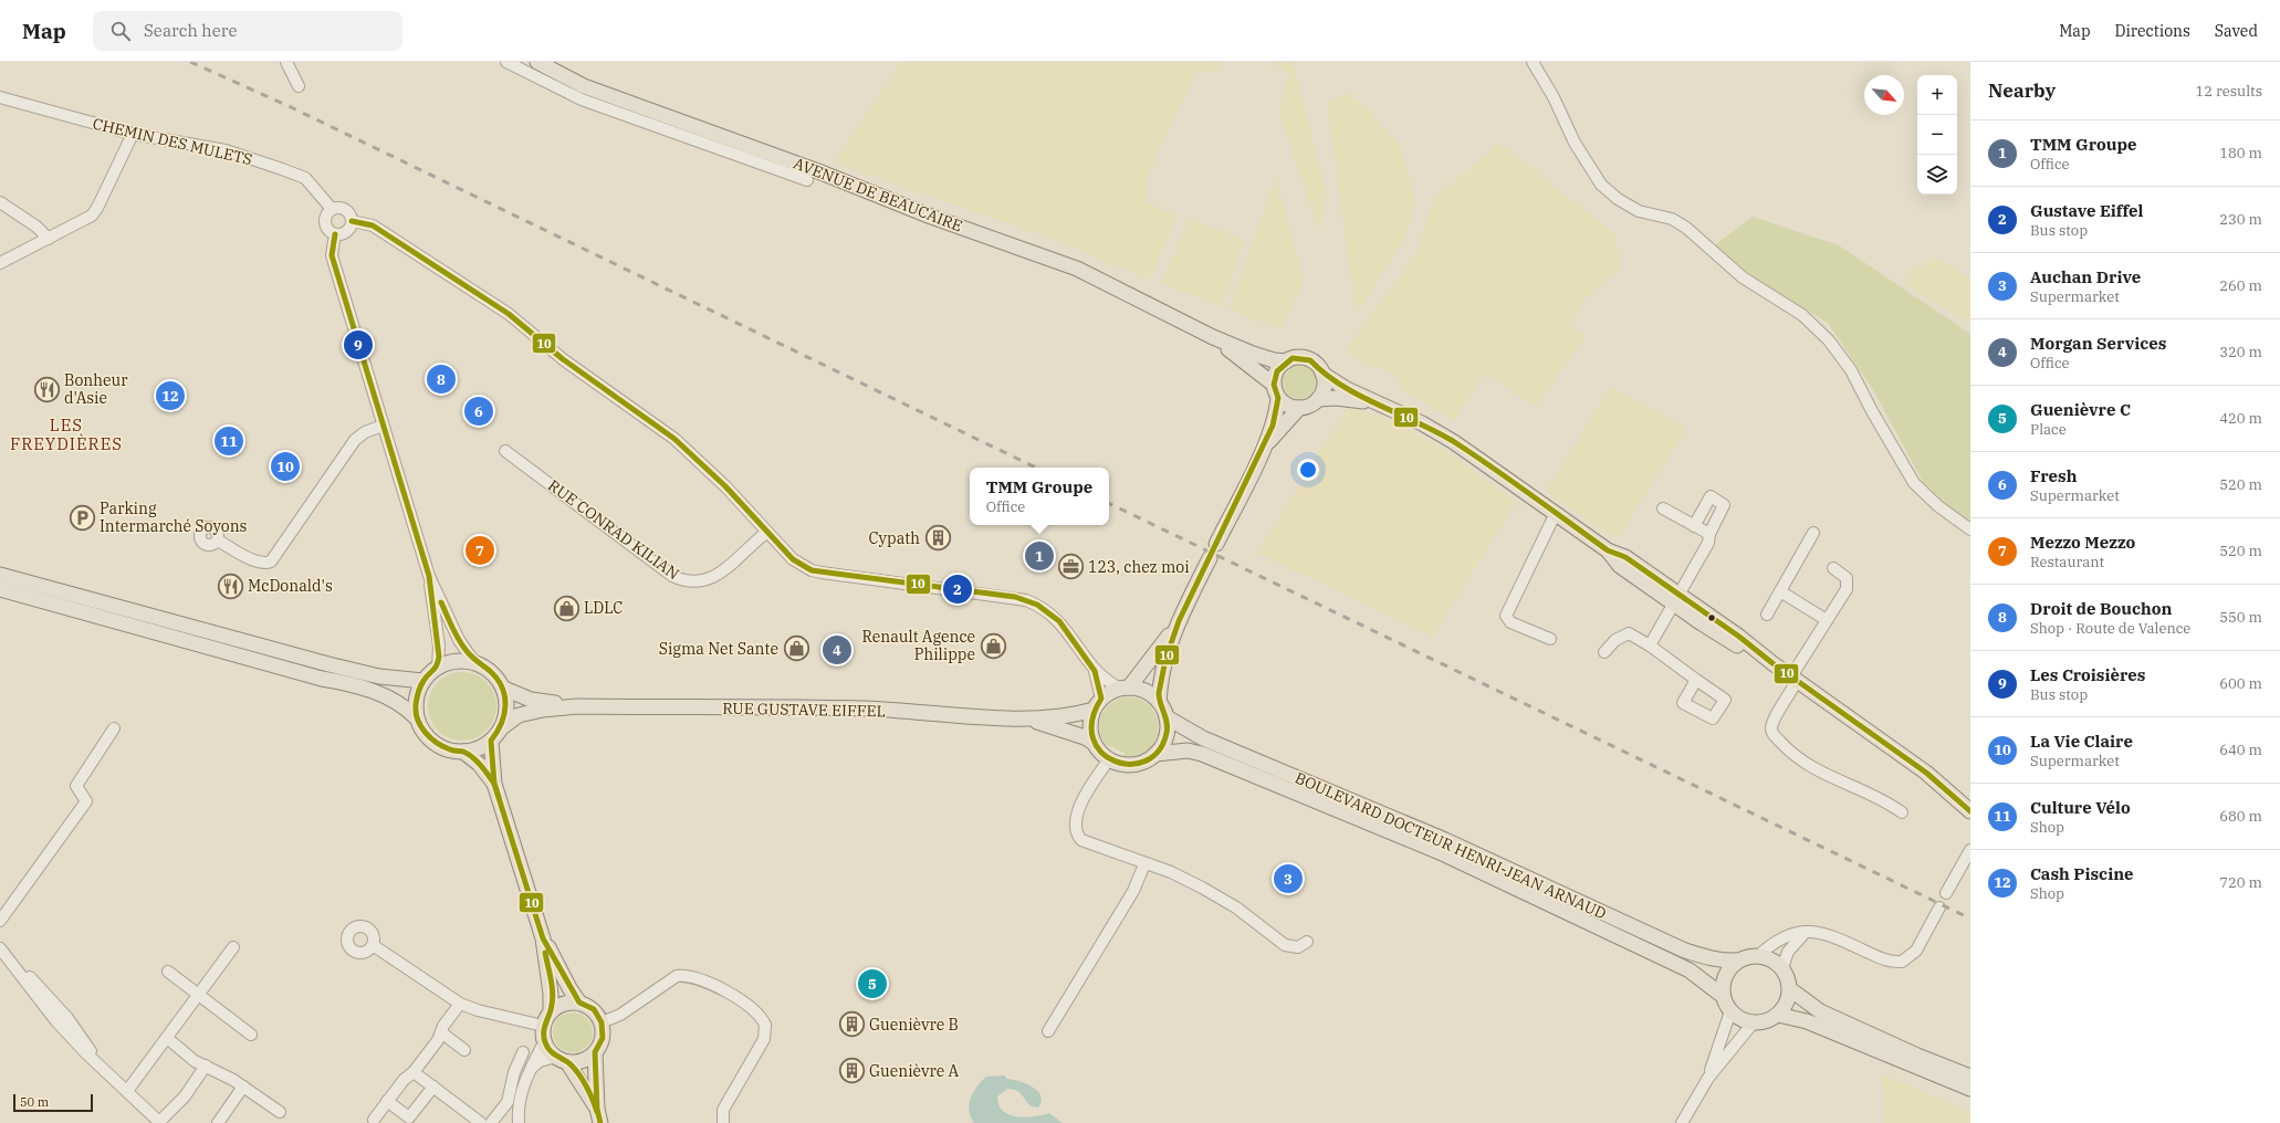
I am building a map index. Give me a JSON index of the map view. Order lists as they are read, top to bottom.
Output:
{
  "streets": {
    "main road": ["AVENUE DE BEAUCAIRE", "RUE GUSTAVE EIFFEL", "BOULEVARD DOCTEUR HENRI-JEAN ARNAUD"],
    "street": ["CHEMIN DES MULETS", "RUE CONRAD KILIAN"]
  },
  "crossings": [
    ["RUE GUSTAVE EIFFEL", "BOULEVARD DOCTEUR HENRI-JEAN ARNAUD"]
  ],
  "districts": ["LES FREYDIÈRES"],
  "places": {
    "restaurant": ["Bonheur d'Asie", "McDonald's"],
    "parking": ["Parking Intermarché Soyons"],
    "building": ["Cypath", "Guenièvre B", "Guenièvre A"],
    "office": ["123, chez moi"],
    "shop": ["LDLC", "Renault Agence Philippe", "Sigma Net Sante"]
  },
  "lines": ["transit line 10"],
  "scale_bar": "50 m",
  "north": "bottom right",
  "page": {
    "header": "Map",
    "search": "Search here",
    "nav": ["Map", "Directions", "Saved"],
    "heading": ["Nearby", "12 results"],
    "map_buttons": ["+", "−"],
    "list": [
      {
        "mark": "1",
        "name": "TMM Groupe",
        "note": "Office",
        "value": "180 m"
      },
      {
        "mark": "2",
        "name": "Gustave Eiffel",
        "note": "Bus stop",
        "value": "230 m"
      },
      {
        "mark": "3",
        "name": "Auchan Drive",
        "note": "Supermarket",
        "value": "260 m"
      },
      {
        "mark": "4",
        "name": "Morgan Services",
        "note": "Office",
        "value": "320 m"
      },
      {
        "mark": "5",
        "name": "Guenièvre C",
        "note": "Place",
        "value": "420 m"
      },
      {
        "mark": "6",
        "name": "Fresh",
        "note": "Supermarket",
        "value": "520 m"
      },
      {
        "mark": "7",
        "name": "Mezzo Mezzo",
        "note": "Restaurant",
        "value": "520 m"
      },
      {
        "mark": "8",
        "name": "Droit de Bouchon",
        "note": "Shop · Route de Valence",
        "value": "550 m"
      },
      {
        "mark": "9",
        "name": "Les Croisières",
        "note": "Bus stop",
        "value": "600 m"
      },
      {
        "mark": "10",
        "name": "La Vie Claire",
        "note": "Supermarket",
        "value": "640 m"
      },
      {
        "mark": "11",
        "name": "Culture Vélo",
        "note": "Shop",
        "value": "680 m"
      },
      {
        "mark": "12",
        "name": "Cash Piscine",
        "note": "Shop",
        "value": "720 m"
      }
    ],
    "pins": [
      "9",
      "8",
      "12",
      "6",
      "11",
      "10",
      "7",
      "1",
      "2",
      "4",
      "3",
      "5"
    ],
    "popup": ["TMM Groupe", "Office"],
    "scale": "50 m"
  }
}
